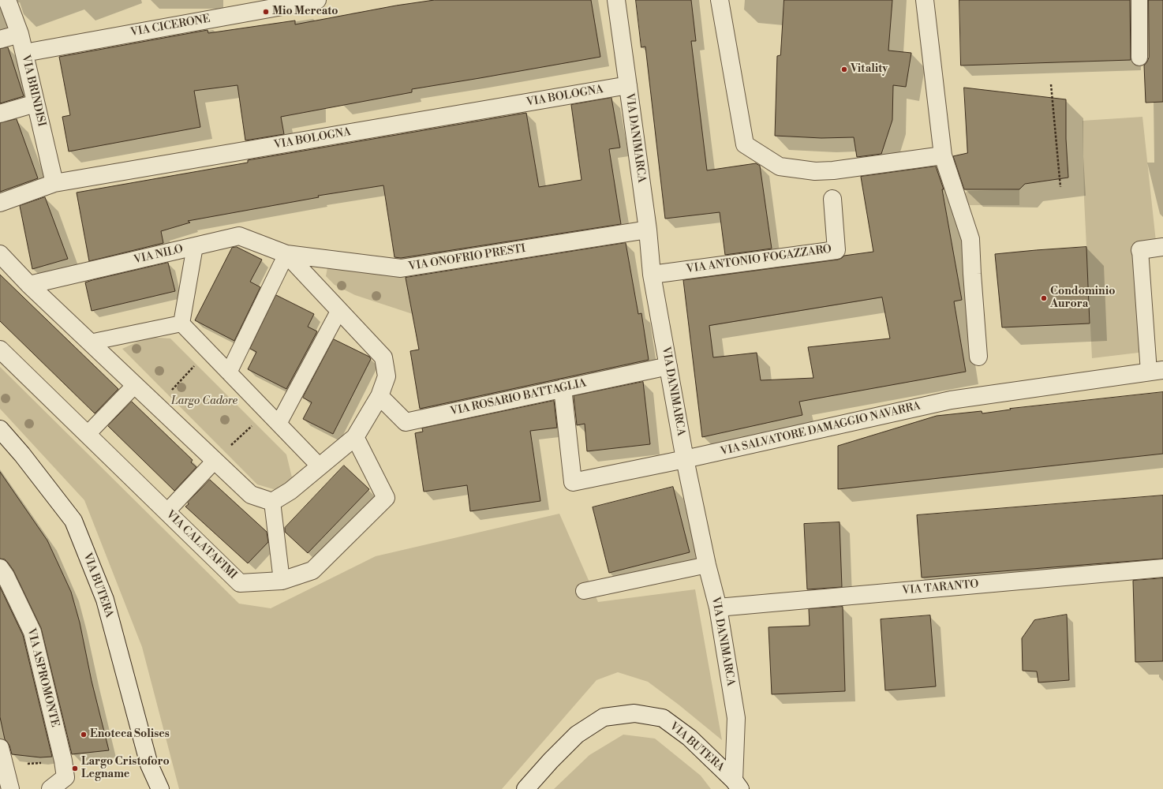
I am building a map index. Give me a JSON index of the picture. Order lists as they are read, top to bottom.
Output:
{
  "streets": {
    "street": [
      "VIA CICERONE",
      "VIA BRINDISI",
      "VIA BOLOGNA",
      "VIA DANIMARCA",
      "VIA NILO",
      "VIA ONOFRIO PRESTI",
      "VIA ANTONIO FOGAZZARO",
      "VIA ROSARIO BATTAGLIA",
      "VIA SALVATORE DAMAGGIO NAVARRA",
      "VIA CALATAFIMI",
      "VIA BUTERA",
      "VIA TARANTO",
      "VIA ASPROMONTE"
    ]
  },
  "crossings": [
    ["VIA CICERONE", "VIA BRINDISI"],
    ["VIA BRINDISI", "VIA BOLOGNA"],
    ["VIA BOLOGNA", "VIA DANIMARCA"],
    ["VIA DANIMARCA", "VIA ONOFRIO PRESTI"],
    ["VIA DANIMARCA", "VIA ANTONIO FOGAZZARO"],
    ["VIA DANIMARCA", "VIA ROSARIO BATTAGLIA"],
    ["VIA DANIMARCA", "VIA SALVATORE DAMAGGIO NAVARRA"],
    ["VIA DANIMARCA", "VIA BUTERA"],
    ["VIA DANIMARCA", "VIA TARANTO"],
    ["VIA NILO", "VIA ONOFRIO PRESTI"],
    ["VIA ROSARIO BATTAGLIA", "VIA SALVATORE DAMAGGIO NAVARRA"]
  ],
  "parks": ["Largo Cadore"],
  "places": [
    "Mio Mercato",
    "Vitality",
    "Condominio Aurora",
    "Enoteca Solises",
    "Largo Cristoforo Legname"
  ]
}
